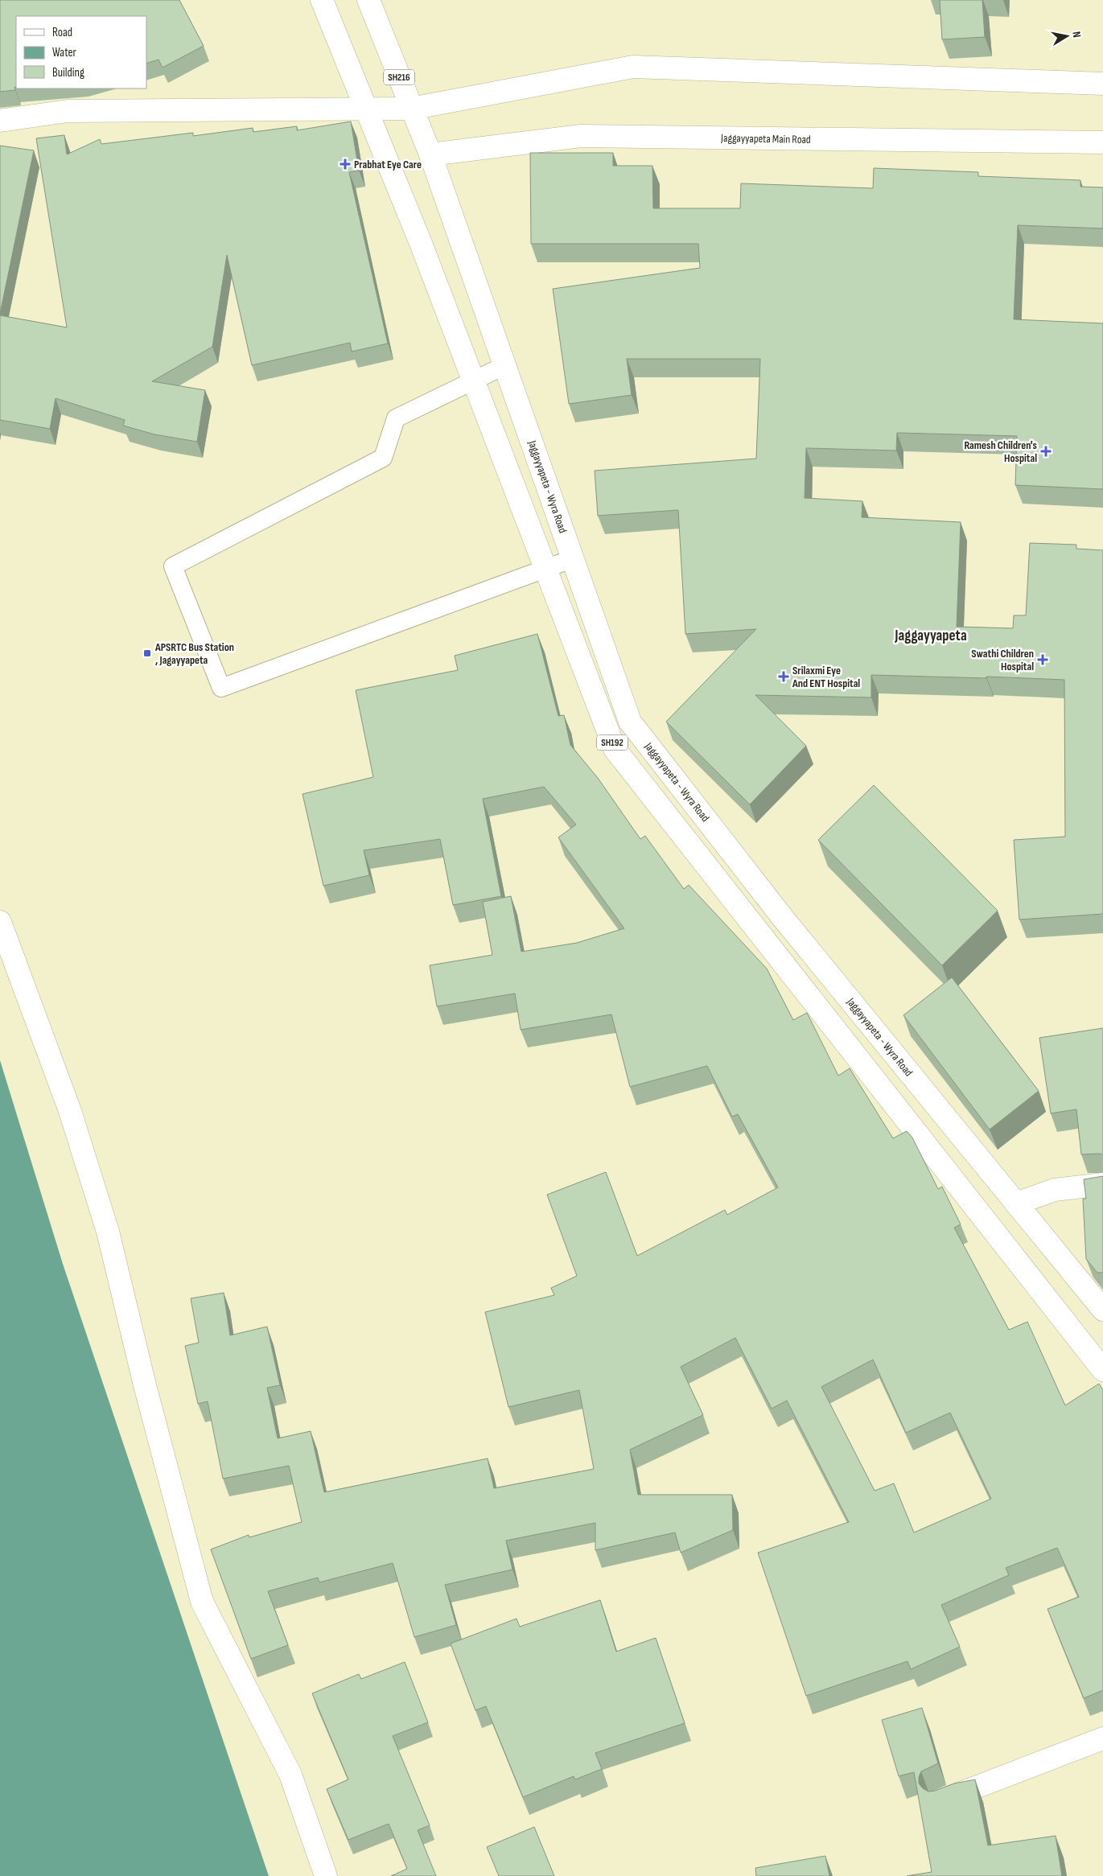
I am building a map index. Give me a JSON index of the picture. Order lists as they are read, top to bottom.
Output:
{
  "streets": {
    "main road": [
      "SH216",
      "Jaggayyapeta Main Road",
      "Jaggayyapeta - Wyra Road",
      "SH192"
    ]
  },
  "crossings": [
    ["SH216", "Jaggayyapeta Main Road"],
    ["SH216", "Jaggayyapeta - Wyra Road"],
    ["Jaggayyapeta Main Road", "Jaggayyapeta - Wyra Road"]
  ],
  "districts": ["Jaggayyapeta"],
  "places": {
    "health": [
      "Prabhat Eye Care",
      "Ramesh Children's Hospital",
      "Swathi Children Hospital",
      "Srilaxmi Eye And ENT Hospital"
    ],
    "transit": ["APSRTC Bus Station , Jagayyapeta"]
  },
  "legend": ["Road", "Water", "Building"],
  "north": "right"
}
